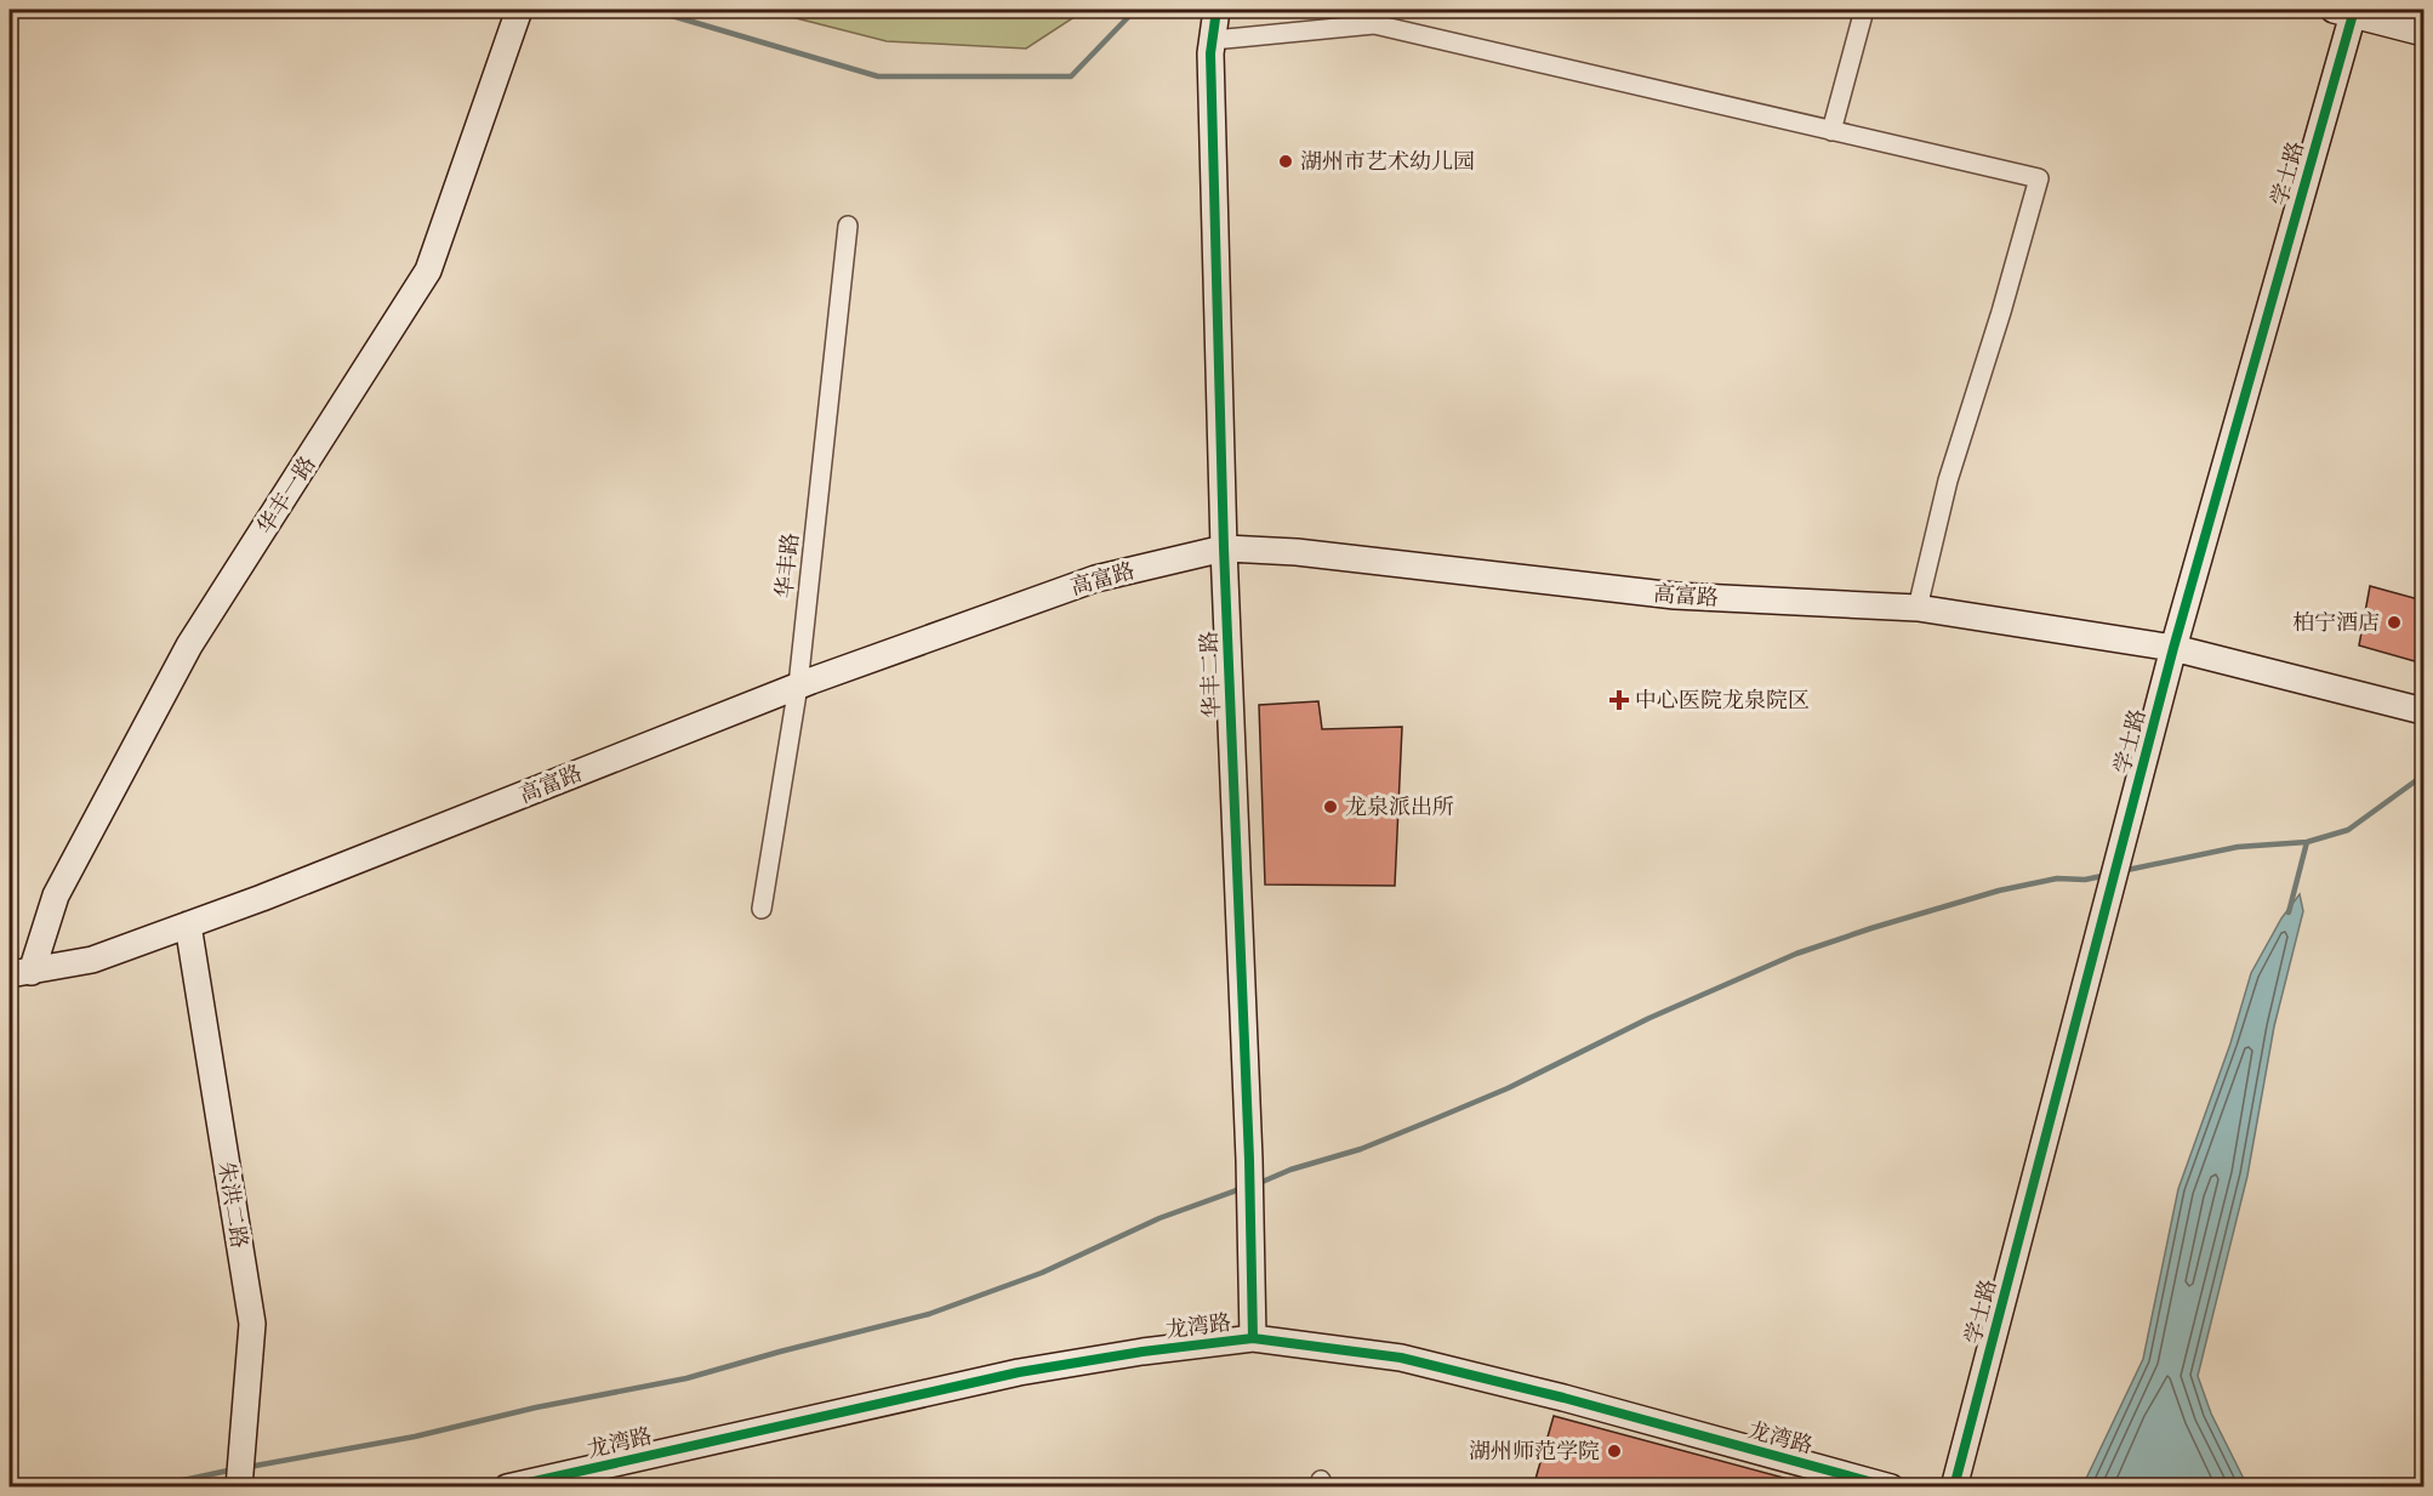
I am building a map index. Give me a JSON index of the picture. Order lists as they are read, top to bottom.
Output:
{
  "streets": {
    "street": [
      "学士路",
      "华丰一路",
      "华丰路",
      "高富路",
      "华丰二路",
      "朱洪二路",
      "龙湾路"
    ]
  },
  "crossings": [
    ["学士路", "高富路"],
    ["华丰一路", "高富路"],
    ["华丰路", "高富路"],
    ["高富路", "华丰二路"],
    ["高富路", "朱洪二路"],
    ["华丰二路", "龙湾路"]
  ],
  "places": {
    "other": [
      "湖州市艺术幼儿园",
      "柏宁酒店",
      "龙泉派出所",
      "湖州师范学院"
    ],
    "health": ["中心医院龙泉院区"]
  }
}
